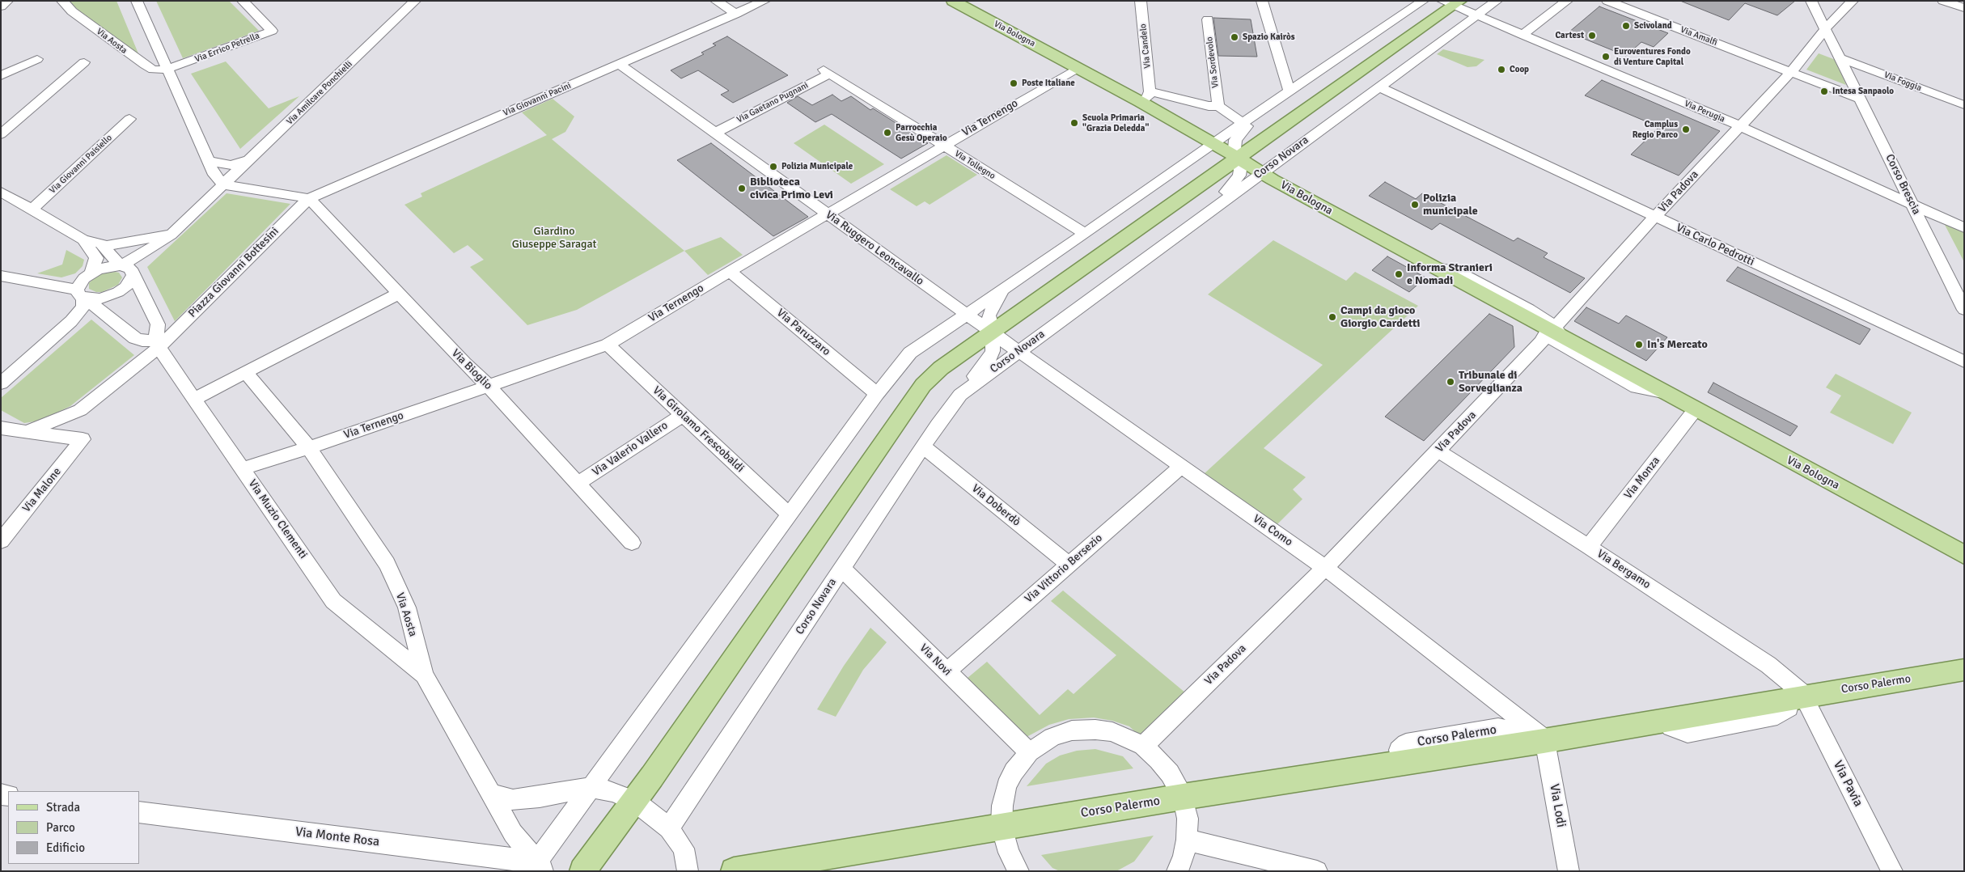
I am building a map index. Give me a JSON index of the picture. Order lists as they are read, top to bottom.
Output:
{
  "streets": {
    "main road": ["Via Bologna", "Corso Palermo"],
    "street": [
      "Via Amalfi",
      "Via Aosta",
      "Via Candelo",
      "Via Errico Petrella",
      "Via Sordevolo",
      "Via Foggia",
      "Via Amilcare Ponchielli",
      "Via Giovanni Pacini",
      "Via Gaetano Pugnani",
      "Via Perugia",
      "Via Ternengo",
      "Corso Novara",
      "Via Giovanni Paisiello",
      "Via Tollegno",
      "Corso Brescia",
      "Via Padova",
      "Via Carlo Pedrotti",
      "Via Ruggero Leoncavallo",
      "Piazza Giovanni Bottesini",
      "Via Paruzzaro",
      "Via Bioglio",
      "Via Girolamo Frescobaldi",
      "Via Valerio Vallero",
      "Via Monza",
      "Via Malone",
      "Via Doberdò",
      "Via Muzio Clementi",
      "Via Como",
      "Via Vittorio Bersezio",
      "Via Bergamo",
      "Via Novi",
      "Via Pavia",
      "Via Lodi",
      "Via Monte Rosa"
    ]
  },
  "crossings": [
    ["Via Bologna", "Via Candelo"],
    ["Via Bologna", "Via Sordevolo"],
    ["Via Bologna", "Via Ternengo"],
    ["Via Bologna", "Corso Novara"],
    ["Via Bologna", "Via Padova"],
    ["Via Bologna", "Via Monza"],
    ["Via Amalfi", "Corso Brescia"],
    ["Via Amalfi", "Via Padova"],
    ["Via Aosta", "Via Errico Petrella"],
    ["Via Aosta", "Via Ternengo"],
    ["Via Aosta", "Via Muzio Clementi"],
    ["Via Aosta", "Via Monte Rosa"],
    ["Via Foggia", "Corso Brescia"],
    ["Via Giovanni Pacini", "Via Ruggero Leoncavallo"],
    ["Via Giovanni Pacini", "Piazza Giovanni Bottesini"],
    ["Via Giovanni Pacini", "Via Bioglio"],
    ["Via Gaetano Pugnani", "Via Tollegno"],
    ["Via Gaetano Pugnani", "Via Ruggero Leoncavallo"],
    ["Via Perugia", "Corso Novara"],
    ["Via Perugia", "Corso Brescia"],
    ["Via Perugia", "Via Padova"],
    ["Via Ternengo", "Via Tollegno"],
    ["Via Ternengo", "Via Ruggero Leoncavallo"],
    ["Via Ternengo", "Via Paruzzaro"],
    ["Via Ternengo", "Via Bioglio"],
    ["Via Ternengo", "Via Girolamo Frescobaldi"],
    ["Via Ternengo", "Via Muzio Clementi"],
    ["Corso Novara", "Via Carlo Pedrotti"],
    ["Corso Novara", "Via Doberdò"],
    ["Corso Novara", "Via Como"],
    ["Corso Novara", "Via Novi"],
    ["Corso Brescia", "Via Padova"],
    ["Via Padova", "Via Carlo Pedrotti"],
    ["Via Padova", "Via Como"],
    ["Via Padova", "Via Bergamo"],
    ["Via Ruggero Leoncavallo", "Via Como"],
    ["Piazza Giovanni Bottesini", "Via Bioglio"],
    ["Piazza Giovanni Bottesini", "Via Malone"],
    ["Piazza Giovanni Bottesini", "Via Muzio Clementi"],
    ["Via Bioglio", "Via Valerio Vallero"],
    ["Via Girolamo Frescobaldi", "Via Valerio Vallero"],
    ["Via Monza", "Via Bergamo"],
    ["Via Doberdò", "Via Vittorio Bersezio"],
    ["Via Como", "Via Vittorio Bersezio"],
    ["Via Como", "Corso Palermo"],
    ["Via Como", "Via Lodi"],
    ["Via Vittorio Bersezio", "Via Novi"],
    ["Via Bergamo", "Corso Palermo"],
    ["Via Bergamo", "Via Pavia"],
    ["Corso Palermo", "Via Pavia"],
    ["Corso Palermo", "Via Lodi"]
  ],
  "parks": ["Giardino Giuseppe Saragat"],
  "places": [
    "Scivoland",
    "Cartest",
    "Spazio Kairòs",
    "Euroventures Fondo di Venture Capital",
    "Coop",
    "Poste Italiane",
    "Intesa Sanpaolo",
    "Scuola Primaria \"Grazia Deledda\"",
    "Camplus Regio Parco",
    "Parrocchia Gesù Operaio",
    "Polizia Municipale",
    "Biblioteca civica Primo Levi",
    "Polizia municipale",
    "Informa Stranieri e Nomadi",
    "Campi da gioco Giorgio Cardetti",
    "In's Mercato",
    "Tribunale di Sorveglianza"
  ],
  "legend": ["Strada", "Parco", "Edificio"]
}
